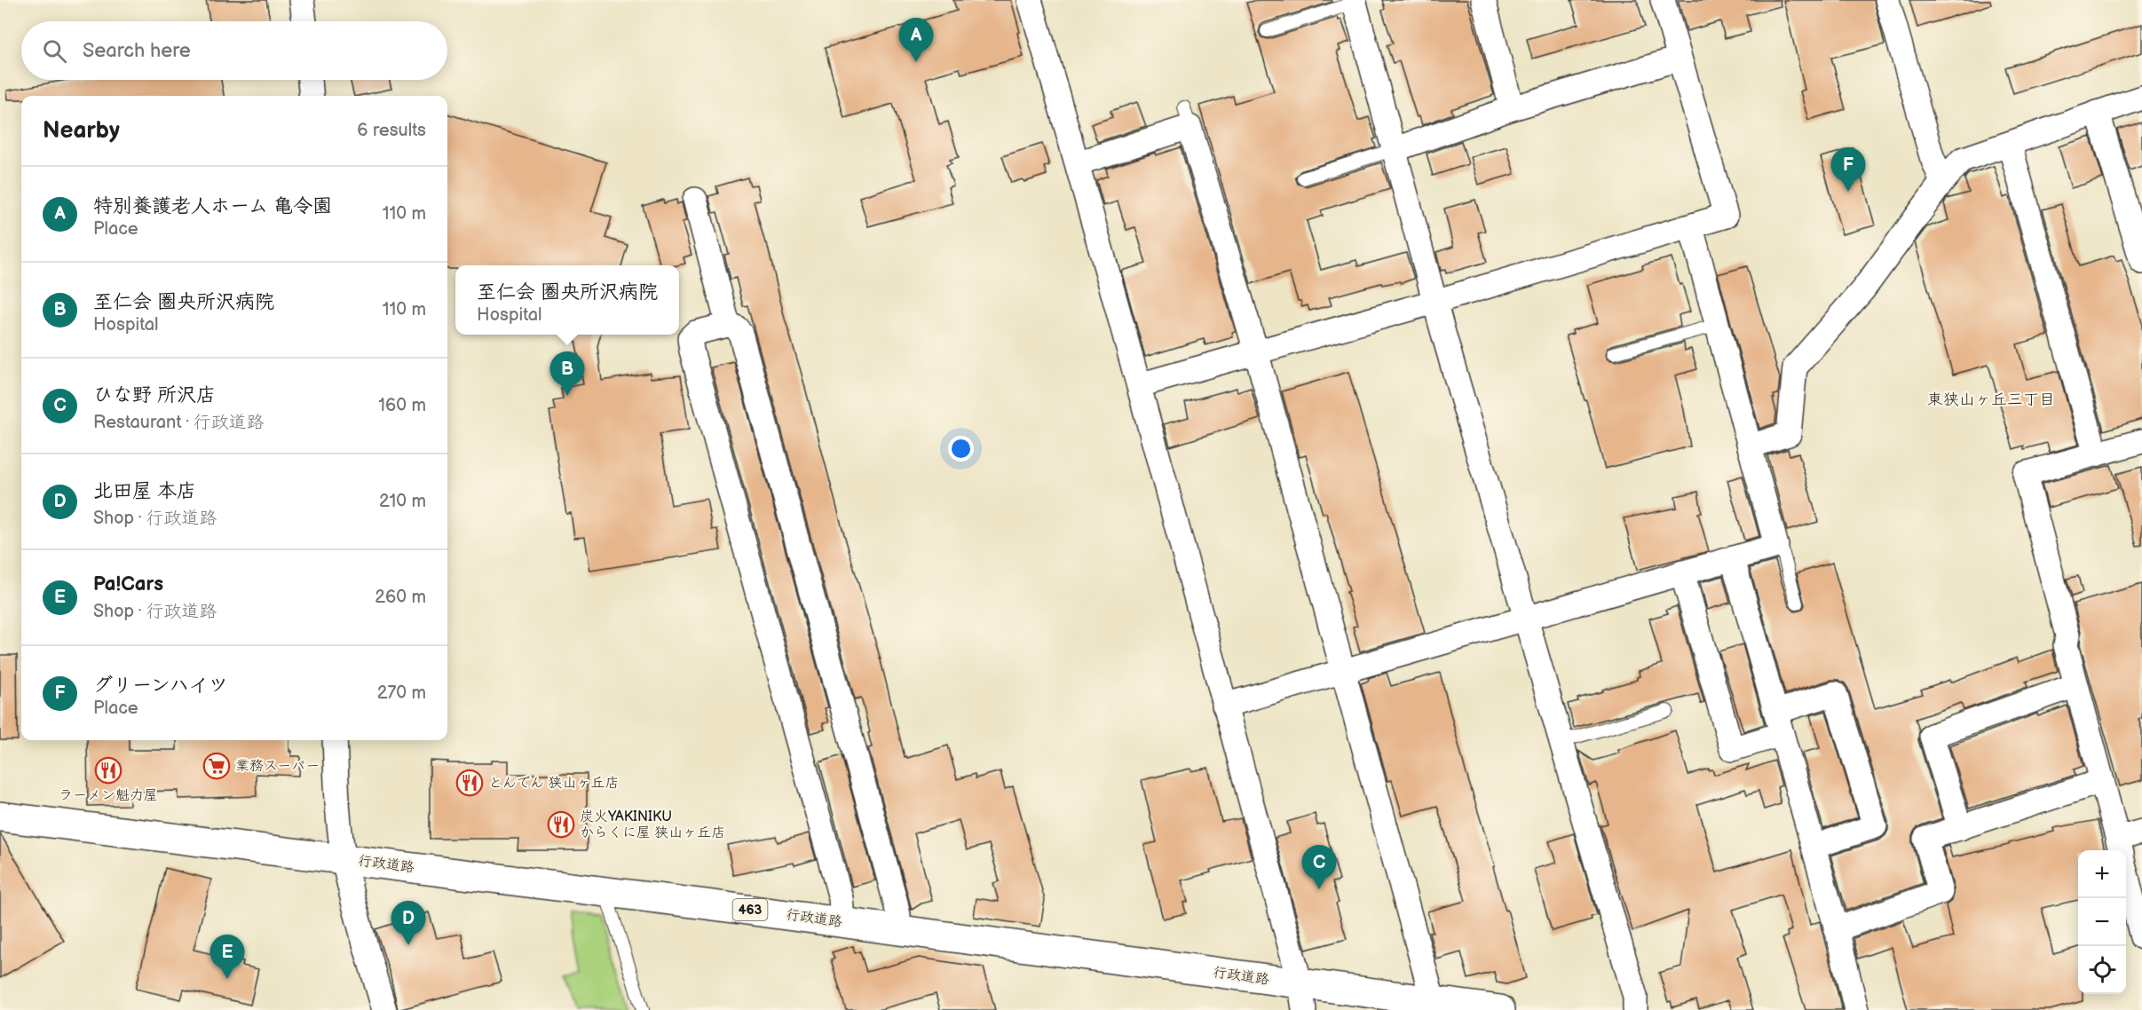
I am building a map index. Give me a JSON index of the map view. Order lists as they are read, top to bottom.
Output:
{
  "streets": {
    "highway": ["行政道路", "463"]
  },
  "districts": ["東狭山ヶ丘三丁目"],
  "places": {
    "supermarket": ["業務スーパー"],
    "restaurant": ["ラーメン魁力屋", "とんでん 狭山ヶ丘店", "炭火YAKINIKU からくに屋 狭山ヶ丘店"]
  },
  "page": {
    "pins": [
      "A",
      "F",
      "B",
      "C",
      "D",
      "E"
    ],
    "search": "Search here",
    "heading": ["Nearby", "6 results"],
    "list": [
      {
        "mark": "A",
        "name": "特別養護老人ホーム 亀令園",
        "note": "Place",
        "value": "110 m"
      },
      {
        "mark": "B",
        "name": "至仁会 圏央所沢病院",
        "note": "Hospital",
        "value": "110 m"
      },
      {
        "mark": "C",
        "name": "ひな野 所沢店",
        "note": "Restaurant · 行政道路",
        "value": "160 m"
      },
      {
        "mark": "D",
        "name": "北田屋 本店",
        "note": "Shop · 行政道路",
        "value": "210 m"
      },
      {
        "mark": "E",
        "name": "Pa!Cars",
        "note": "Shop · 行政道路",
        "value": "260 m"
      },
      {
        "mark": "F",
        "name": "グリーンハイツ",
        "note": "Place",
        "value": "270 m"
      }
    ],
    "popup": ["至仁会 圏央所沢病院", "Hospital"],
    "map_buttons": ["+", "−"]
  }
}
